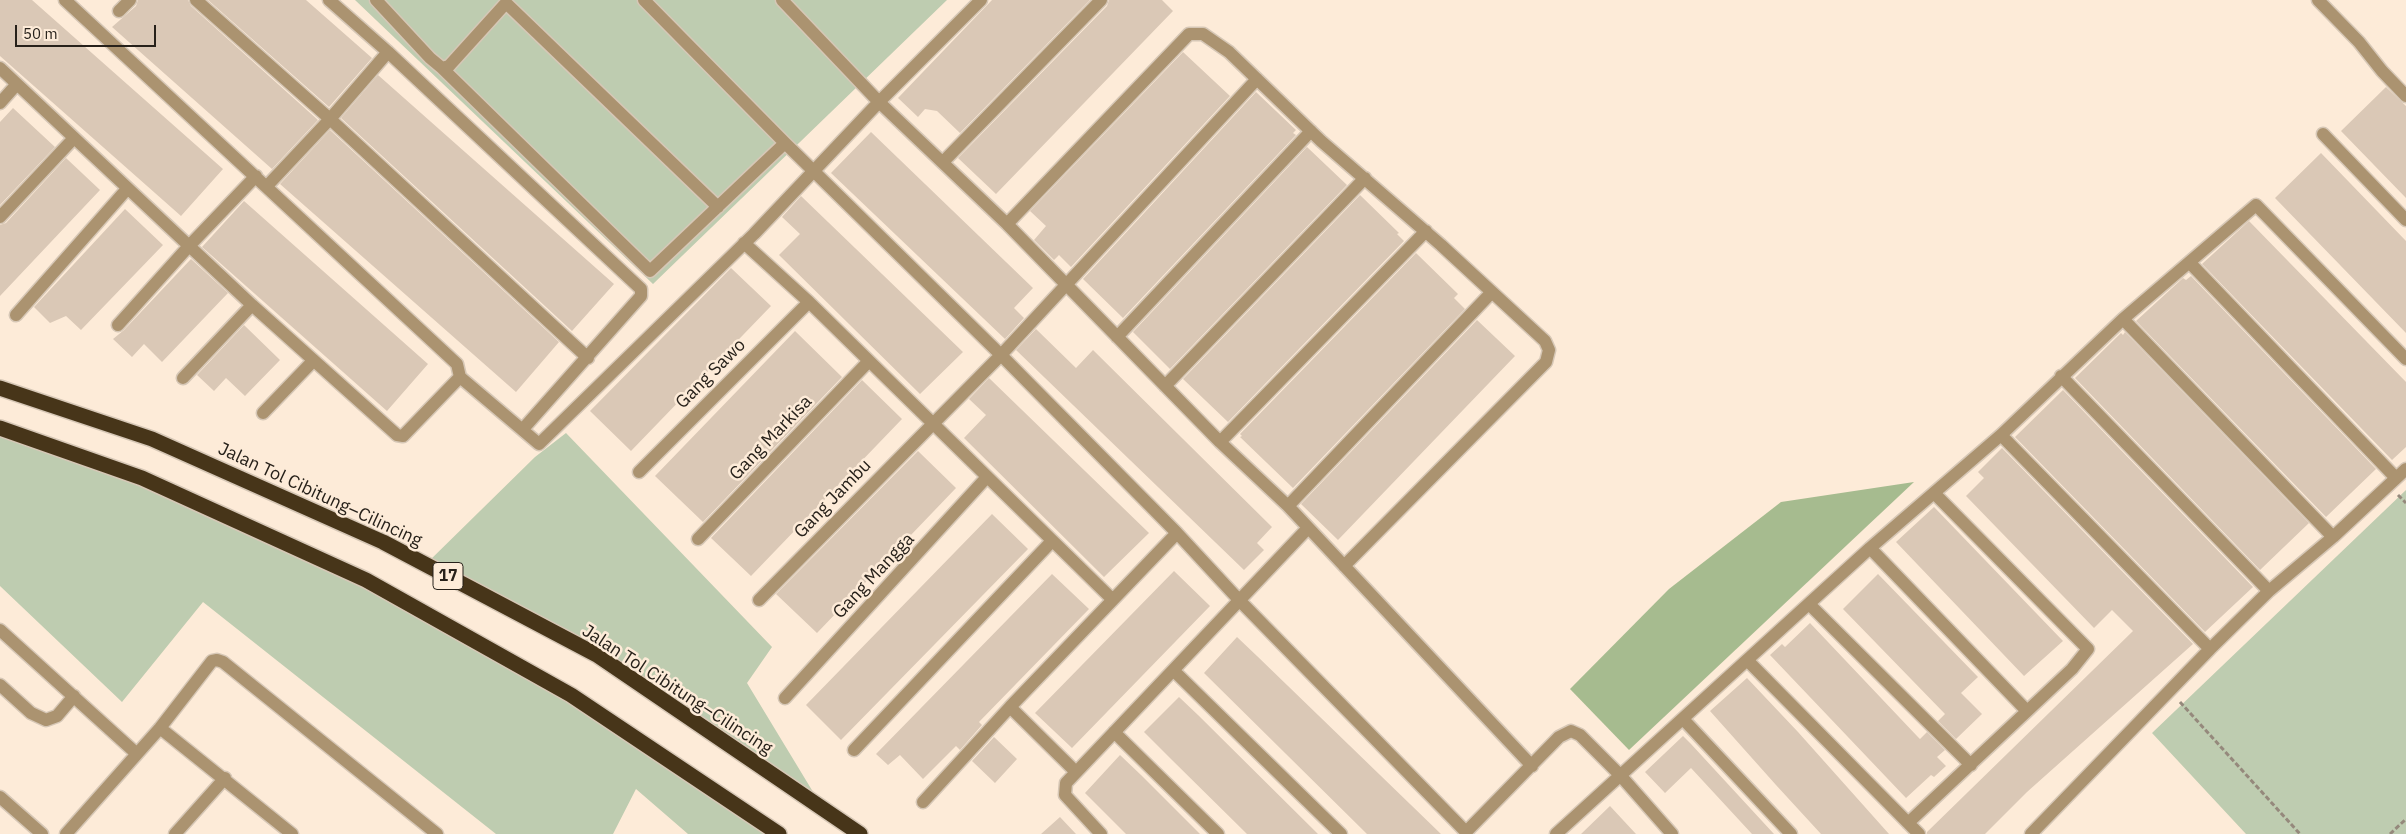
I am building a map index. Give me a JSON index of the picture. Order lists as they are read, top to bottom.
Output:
{
  "streets": {
    "highway": ["Jalan Tol Cibitung–Cilincing", "17"],
    "street": [
      "Gang Sawo",
      "Gang Markisa",
      "Gang Jambu",
      "Gang Mangga"
    ]
  },
  "scale_bar": "50 m"
}
